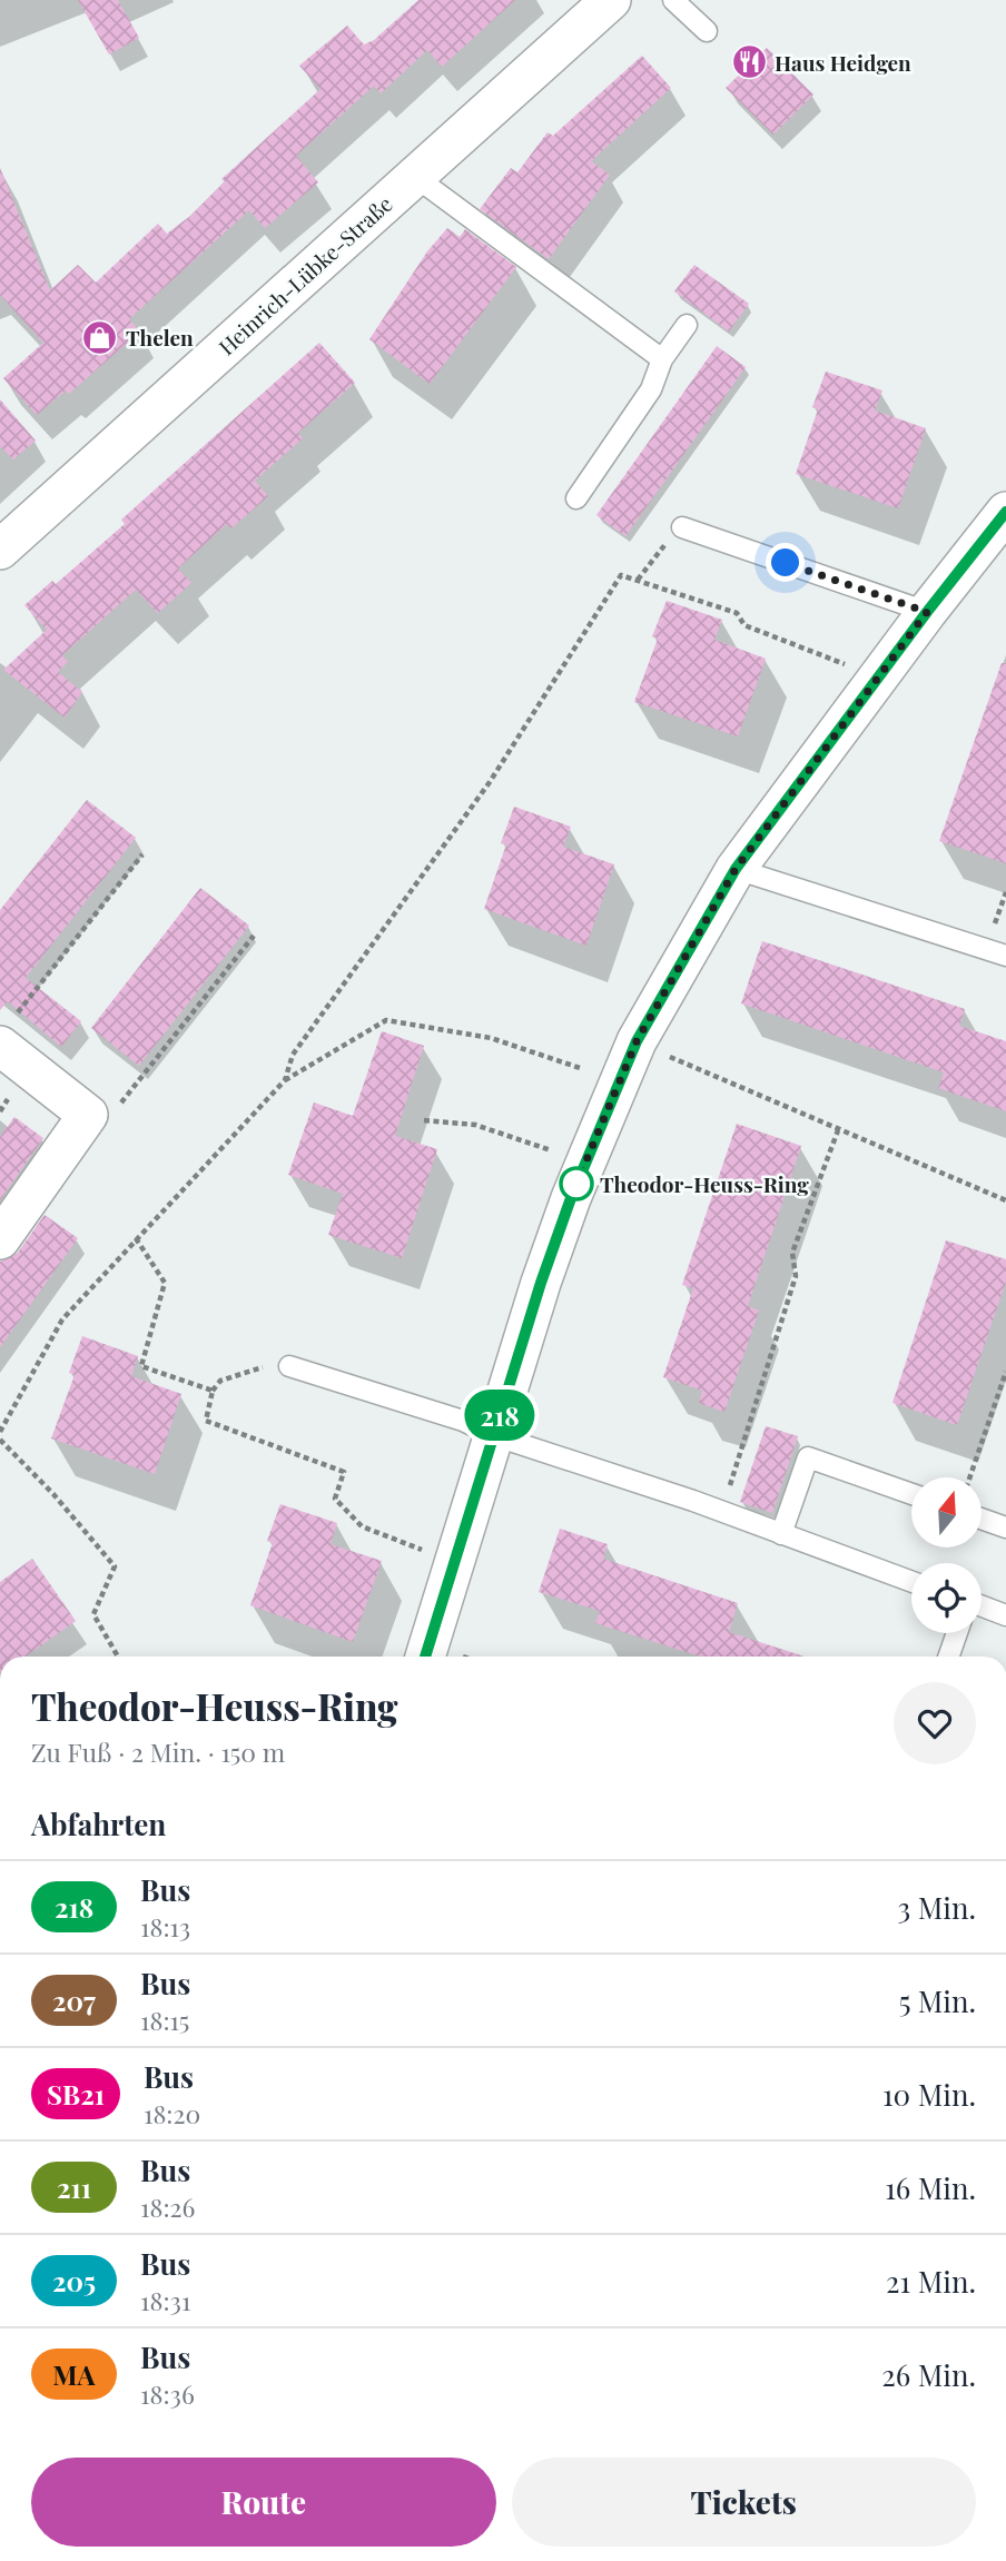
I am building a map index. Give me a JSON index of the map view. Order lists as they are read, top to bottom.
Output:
{
  "streets": {
    "street": ["Heinrich-Lübke-Straße"]
  },
  "places": {
    "restaurant": ["Haus Heidgen"],
    "shop": ["Thelen"],
    "other": ["Theodor-Heuss-Ring"]
  },
  "lines": ["bus line 218"],
  "north": "top",
  "page": {
    "on_map": "218",
    "heading": [
      ["Theodor-Heuss-Ring", "Zu Fuß · 2 Min. · 150 m"],
      "Abfahrten"
    ],
    "list": [
      {
        "mark": "218",
        "name": "Bus",
        "note": "18:13",
        "value": "3 Min."
      },
      {
        "mark": "207",
        "name": "Bus",
        "note": "18:15",
        "value": "5 Min."
      },
      {
        "mark": "SB21",
        "name": "Bus",
        "note": "18:20",
        "value": "10 Min."
      },
      {
        "mark": "211",
        "name": "Bus",
        "note": "18:26",
        "value": "16 Min."
      },
      {
        "mark": "205",
        "name": "Bus",
        "note": "18:31",
        "value": "21 Min."
      },
      {
        "mark": "MA",
        "name": "Bus",
        "note": "18:36",
        "value": "26 Min."
      }
    ],
    "buttons": ["Route", "Tickets"]
  }
}
